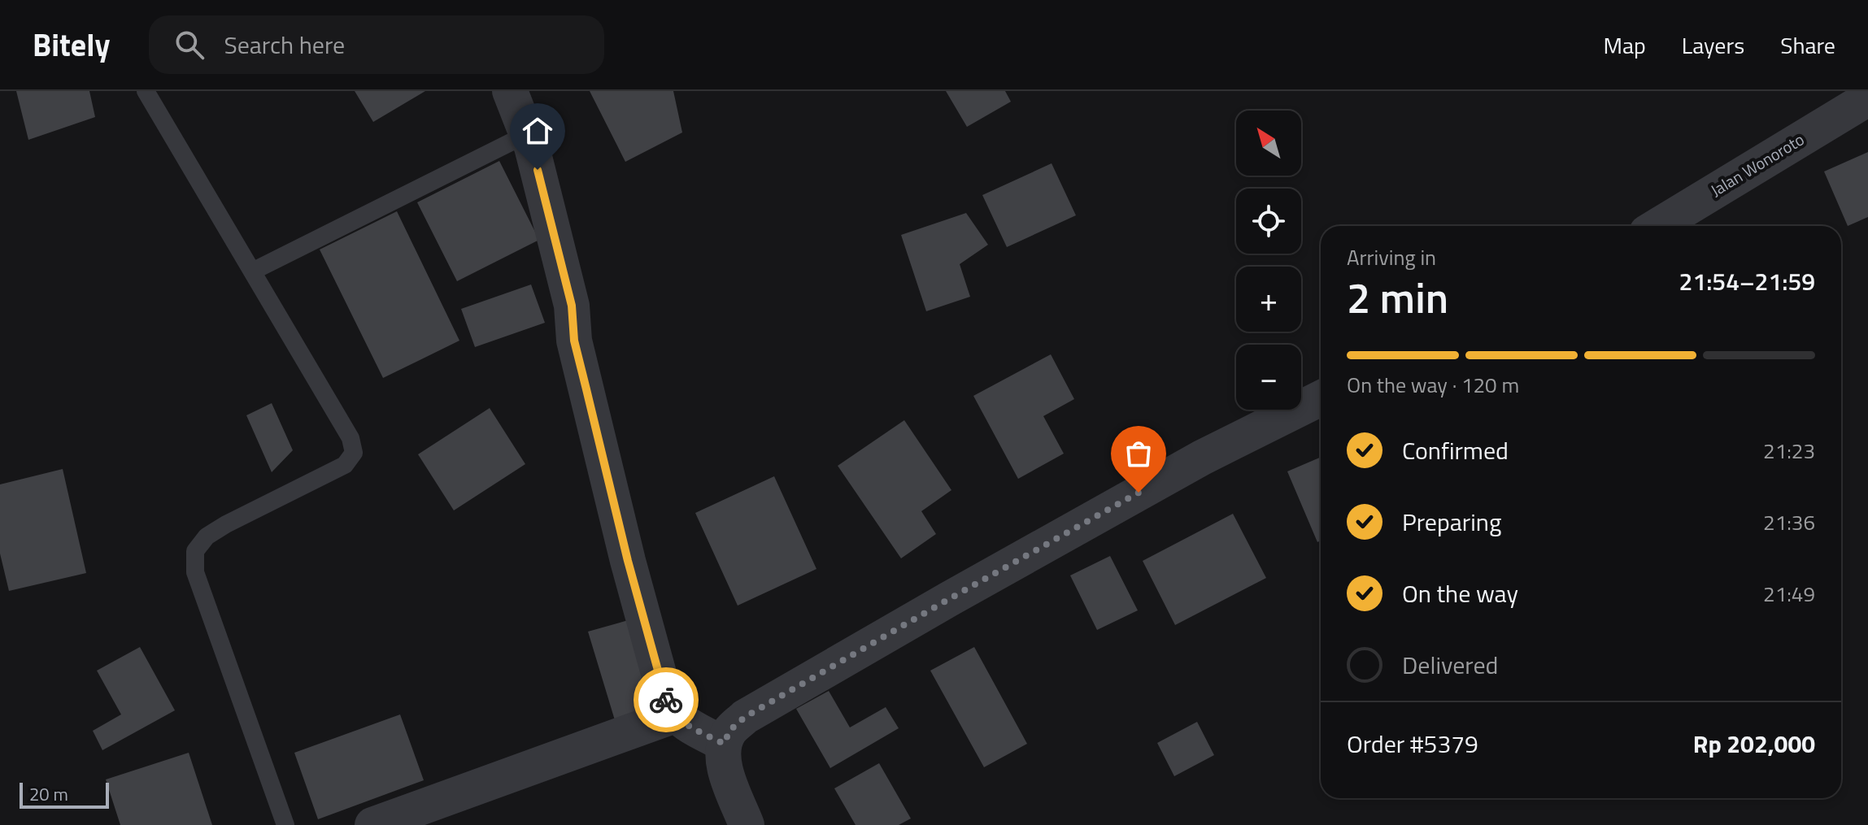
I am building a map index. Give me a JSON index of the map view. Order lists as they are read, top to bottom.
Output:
{
  "streets": {
    "street": ["Jalan Wonoroto"]
  },
  "scale_bar": "20 m",
  "north": "top left",
  "page": {
    "header": "Bitely",
    "search": "Search here",
    "nav": ["Map", "Layers", "Share"],
    "map_buttons": ["+", "−"],
    "heading": ["2 min", "Arriving in", "21:54–21:59"],
    "panel": ["Order #5379", "Rp 202,000"],
    "bar": "On the way · 120 m",
    "list": [
      ["Confirmed", "21:23"],
      ["Preparing", "21:36"],
      ["On the way", "21:49"],
      "Delivered"
    ],
    "scale": "20 m"
  }
}
